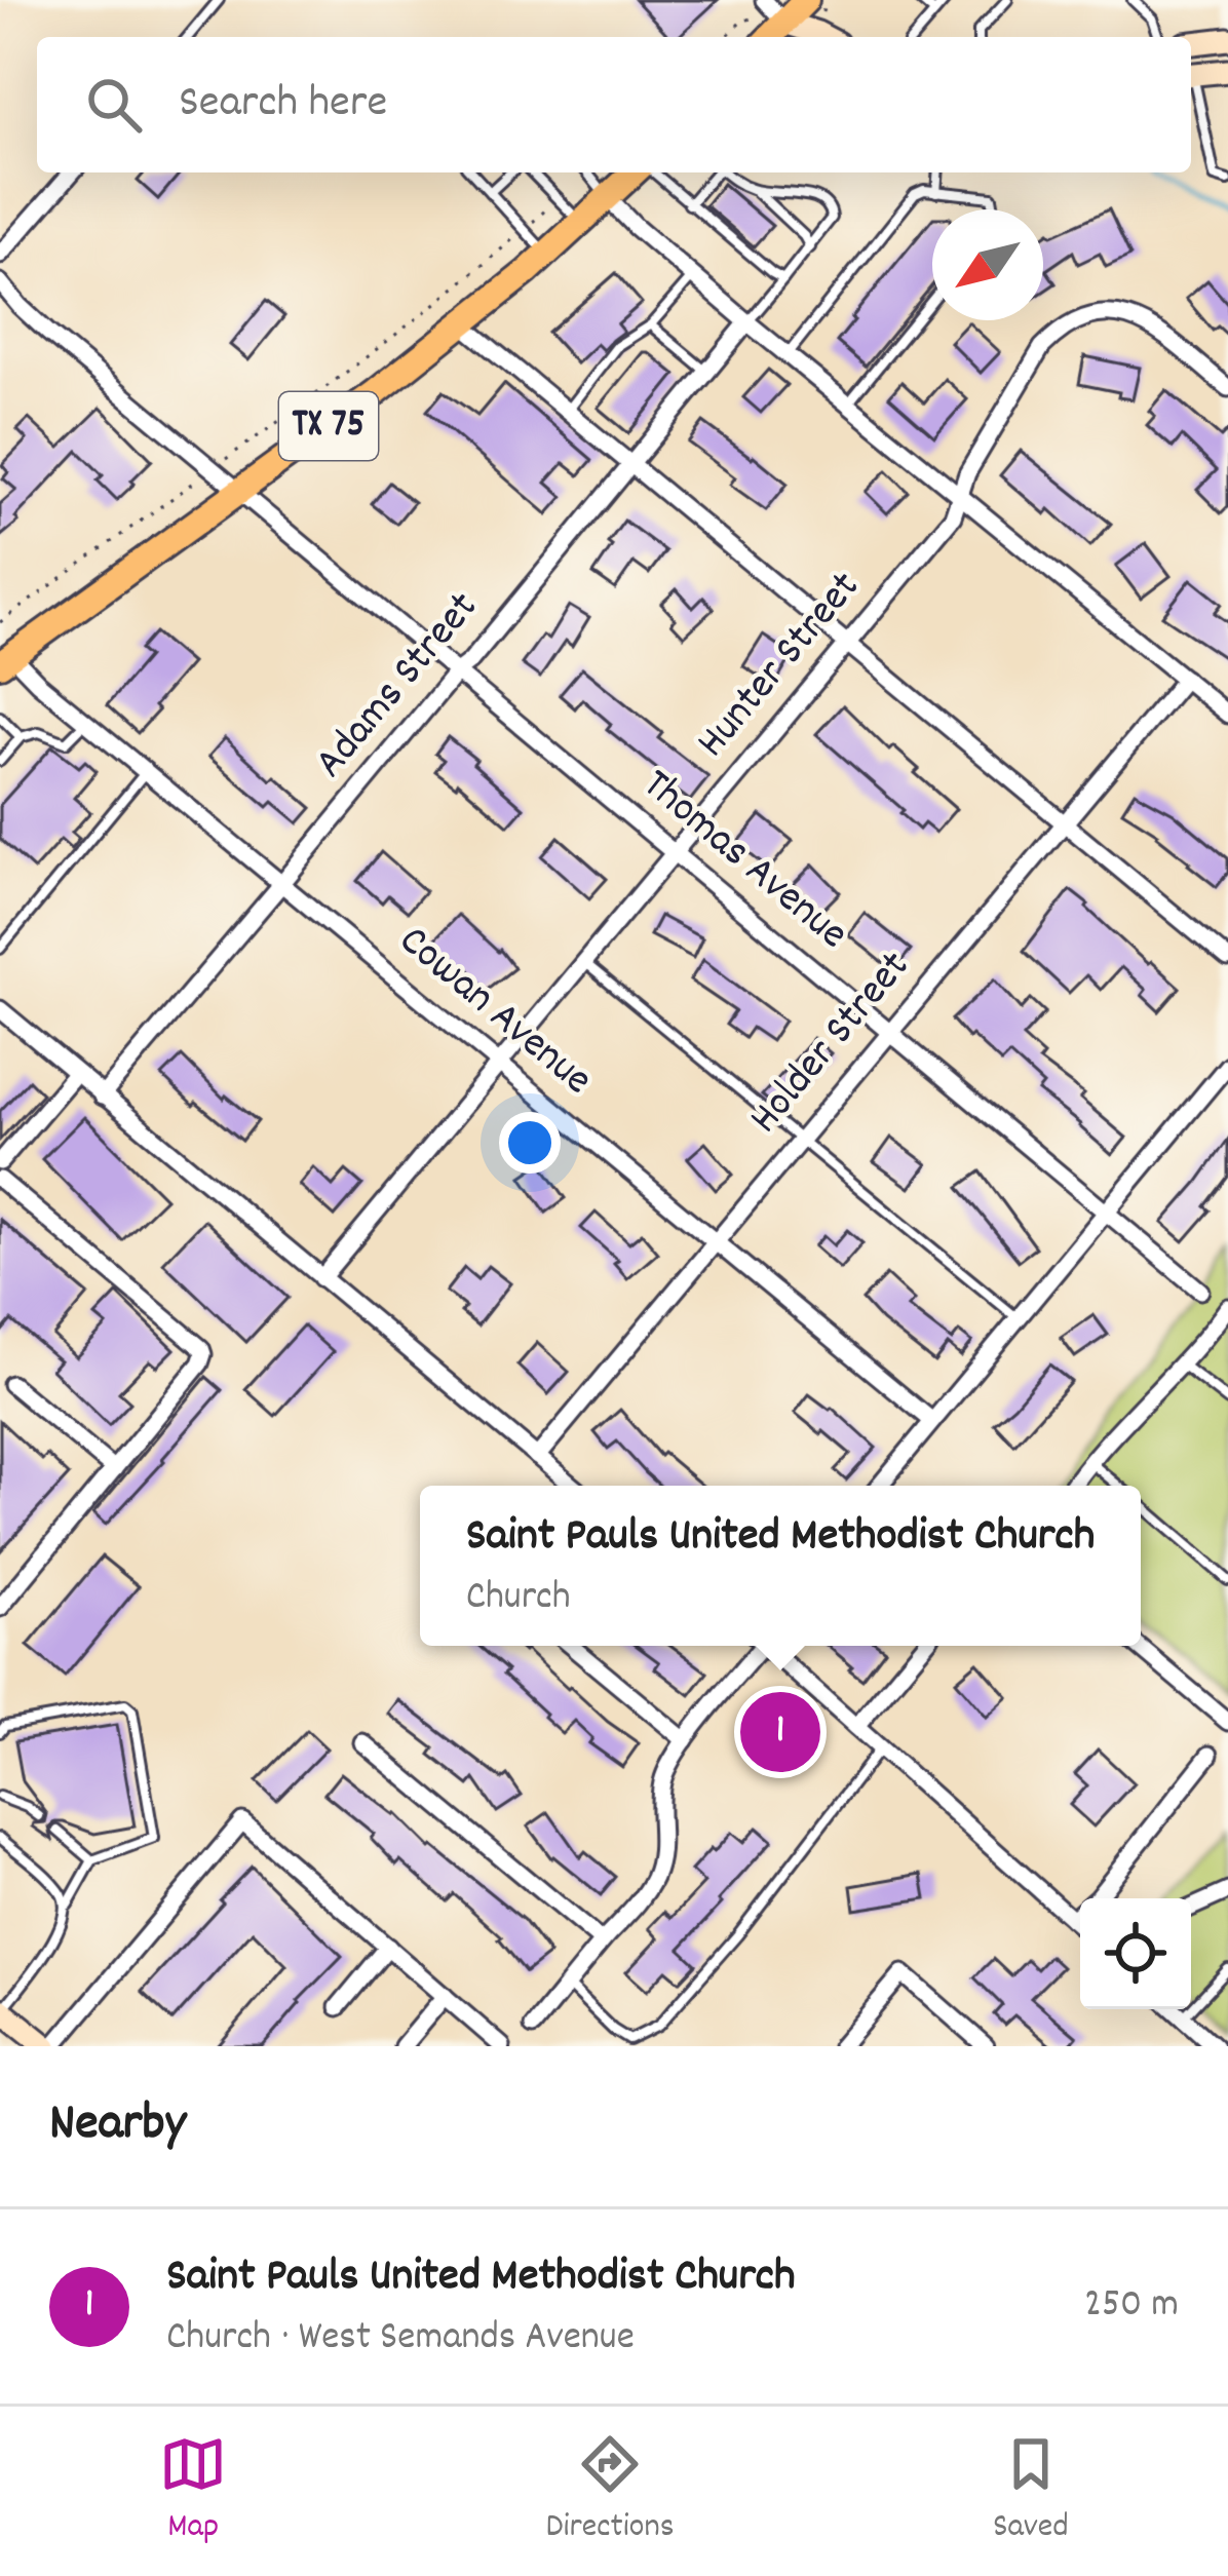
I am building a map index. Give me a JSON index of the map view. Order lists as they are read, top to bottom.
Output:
{
  "streets": {
    "main road": ["TX 75"],
    "street": [
      "Hunter Street",
      "Adams Street",
      "Thomas Avenue",
      "Cowan Avenue",
      "Holder Street"
    ]
  },
  "crossings": [
    ["TX 75", "Thomas Avenue"],
    ["TX 75", "Cowan Avenue"],
    ["Hunter Street", "Thomas Avenue"],
    ["Hunter Street", "Cowan Avenue"],
    ["Adams Street", "Thomas Avenue"],
    ["Adams Street", "Cowan Avenue"],
    ["Thomas Avenue", "Holder Street"],
    ["Cowan Avenue", "Holder Street"]
  ],
  "north": "bottom left",
  "page": {
    "search": "Search here",
    "popup": ["Saint Pauls United Methodist Church", "Church"],
    "pins": "1",
    "heading": "Nearby",
    "list": [
      {
        "mark": "1",
        "name": "Saint Pauls United Methodist Church",
        "note": "Church · West Semands Avenue",
        "value": "250 m"
      }
    ],
    "nav": ["Map", "Directions", "Saved"]
  }
}
